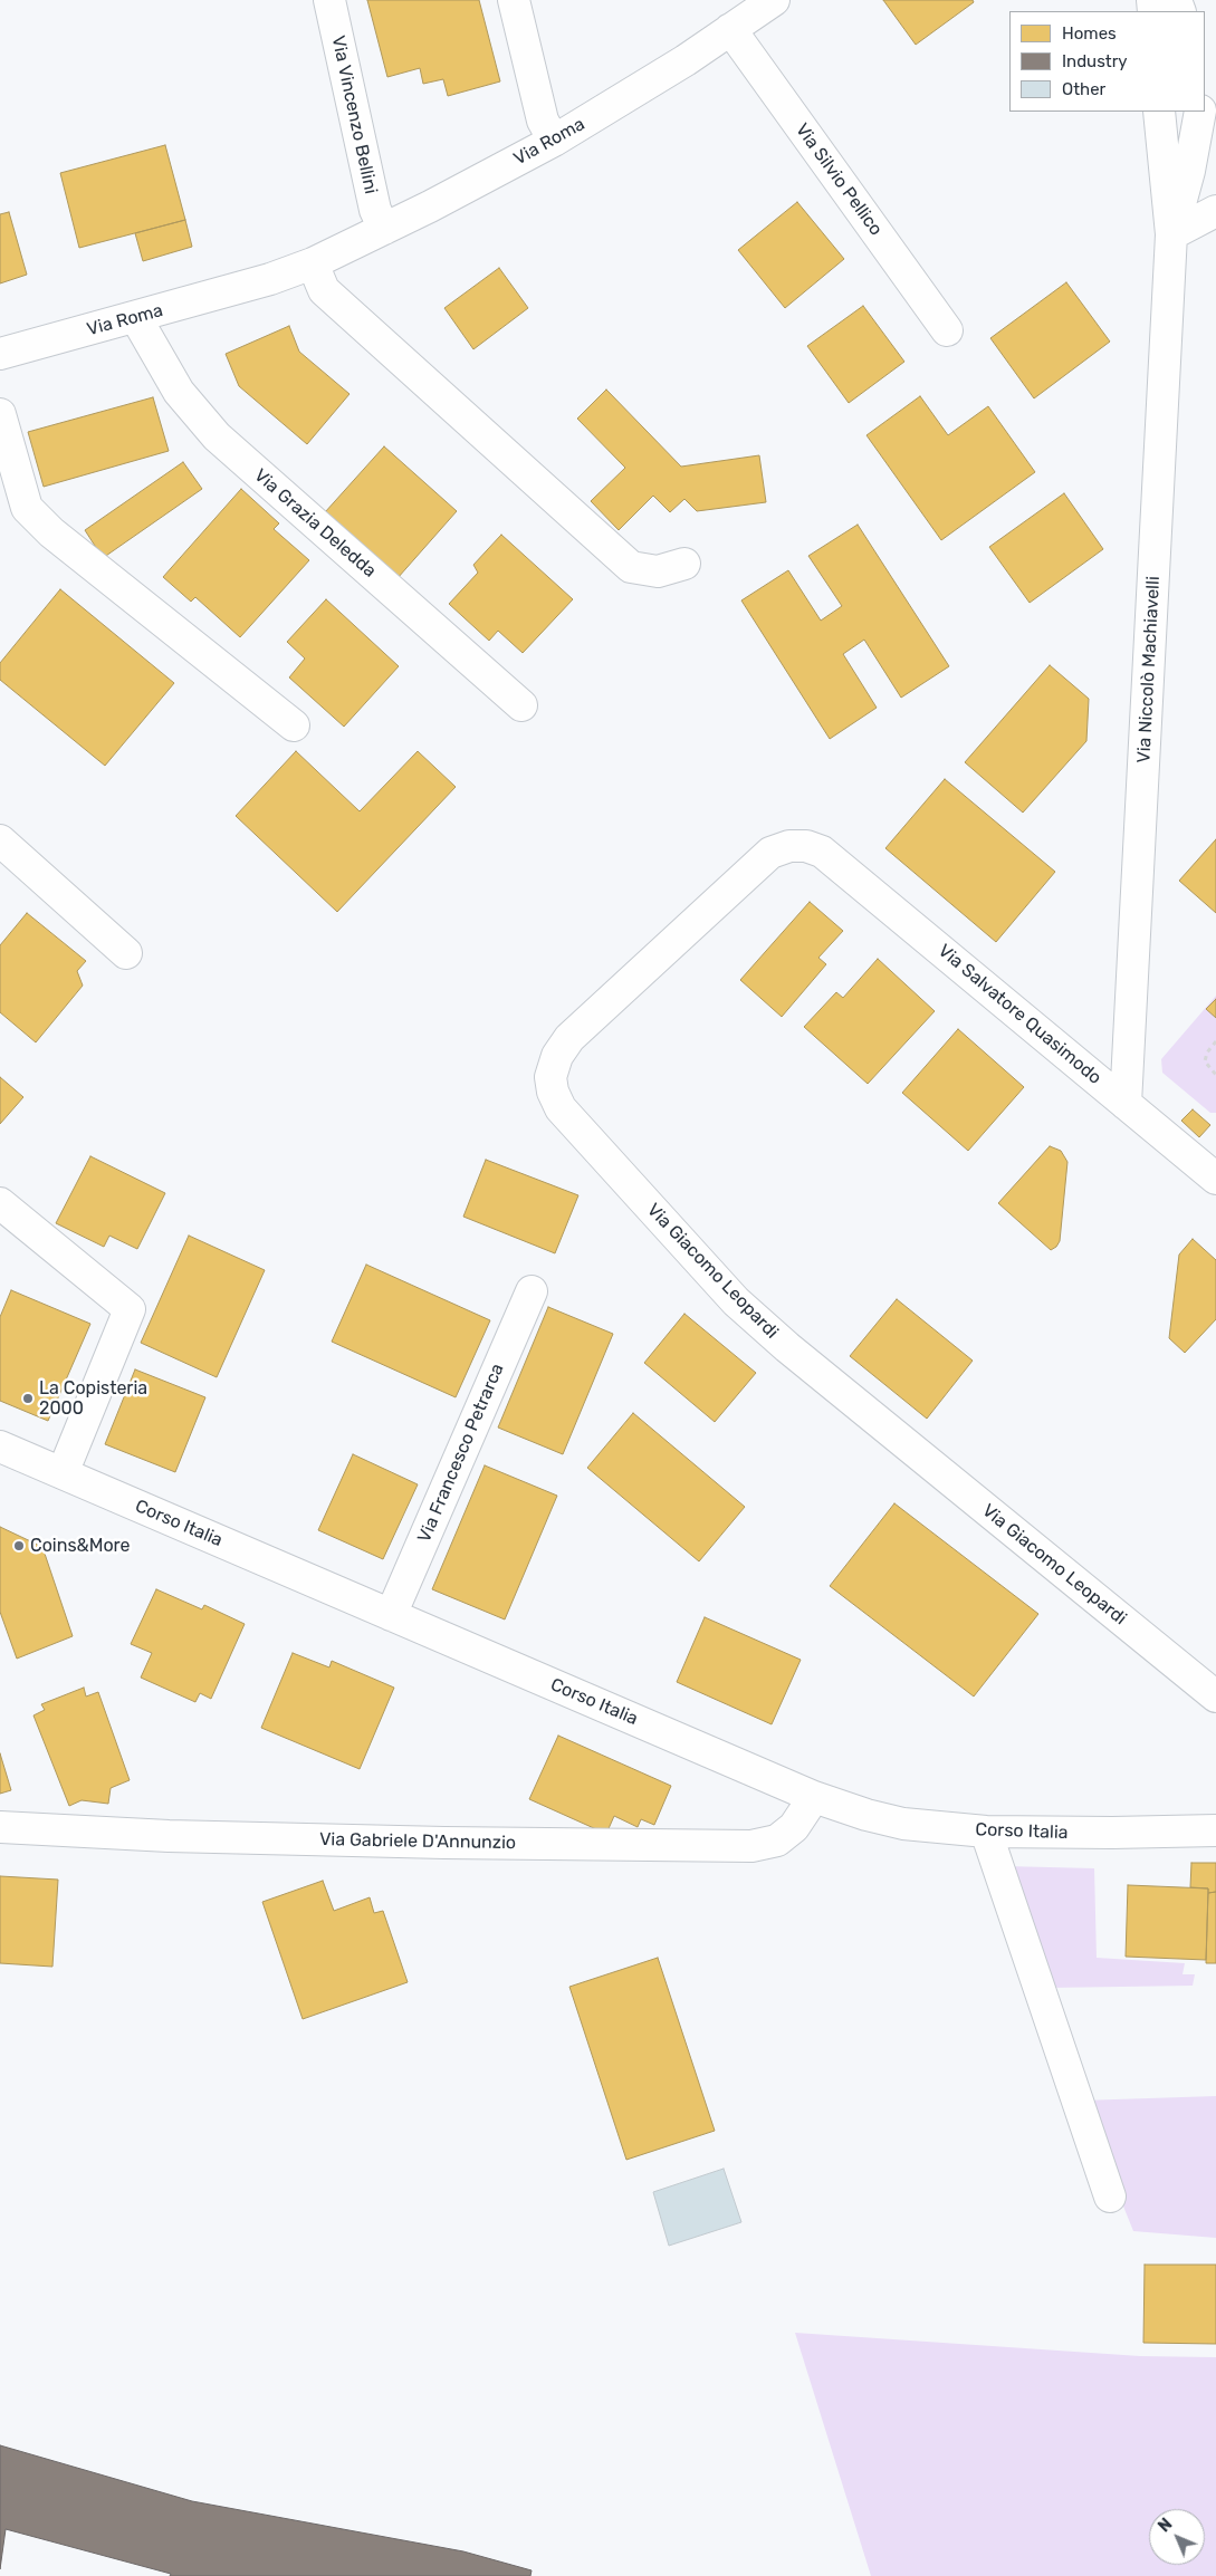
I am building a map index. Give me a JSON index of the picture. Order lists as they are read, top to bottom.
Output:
{
  "streets": {
    "street": [
      "Via Vincenzo Bellini",
      "Via Roma",
      "Via Silvio Pellico",
      "Via Grazia Deledda",
      "Via Niccolò Machiavelli",
      "Via Salvatore Quasimodo",
      "Via Giacomo Leopardi",
      "Via Francesco Petrarca",
      "Corso Italia",
      "Via Gabriele D'Annunzio"
    ]
  },
  "crossings": [
    ["Via Vincenzo Bellini", "Via Roma"],
    ["Via Roma", "Via Silvio Pellico"],
    ["Via Roma", "Via Grazia Deledda"],
    ["Via Niccolò Machiavelli", "Via Salvatore Quasimodo"],
    ["Via Salvatore Quasimodo", "Via Giacomo Leopardi"],
    ["Via Francesco Petrarca", "Corso Italia"],
    ["Corso Italia", "Via Gabriele D'Annunzio"]
  ],
  "places": ["La Copisteria 2000", "Coins&More"],
  "legend": ["Homes", "Industry", "Other"],
  "north": "top left"
}
